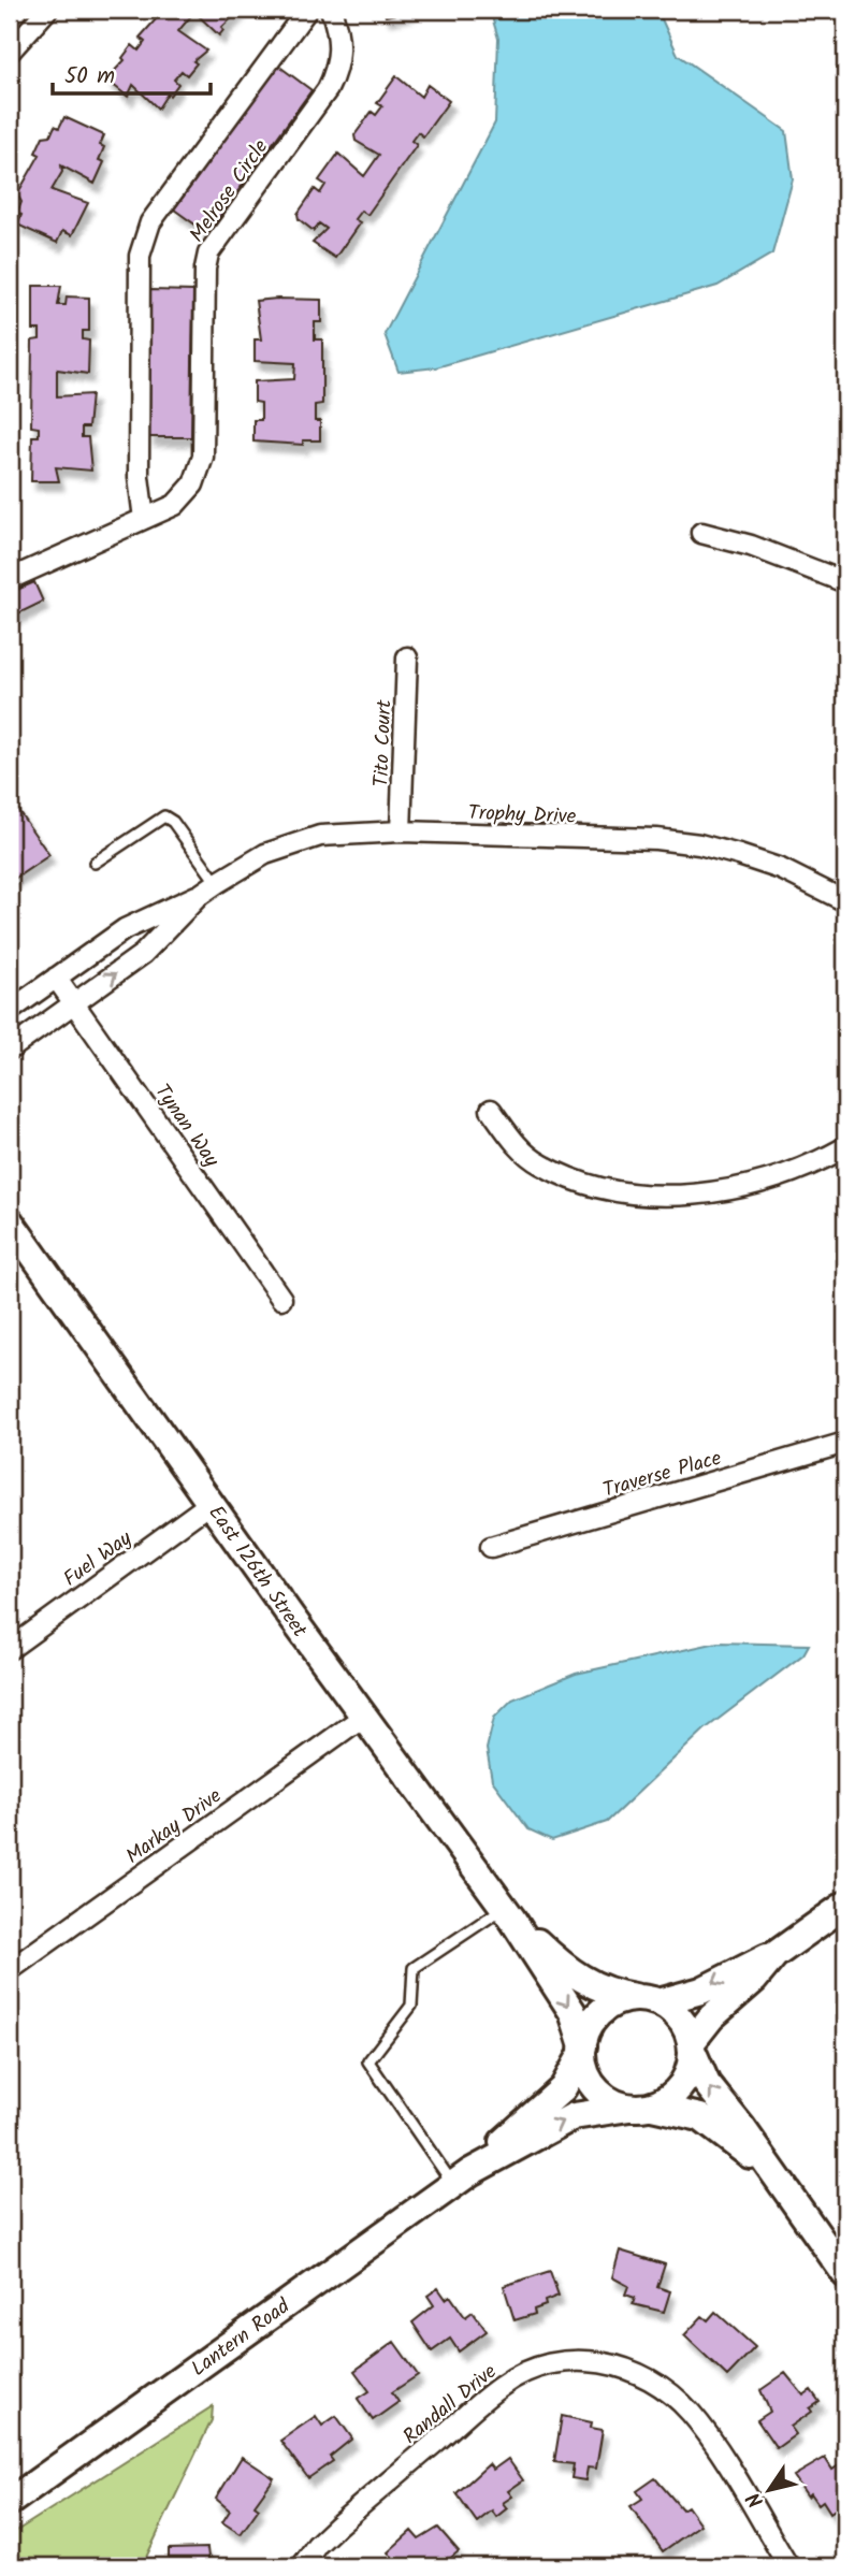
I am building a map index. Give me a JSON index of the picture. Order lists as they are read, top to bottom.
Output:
{
  "streets": {
    "main road": ["East 126th Street", "Lantern Road"],
    "street": [
      "Melrose Circle",
      "Tito Court",
      "Trophy Drive",
      "Tynan Way",
      "Traverse Place",
      "Fuel Way",
      "Markay Drive",
      "Randall Drive"
    ]
  },
  "crossings": [
    ["Tito Court", "Trophy Drive"],
    ["Trophy Drive", "Tynan Way"],
    ["Fuel Way", "East 126th Street"],
    ["East 126th Street", "Markay Drive"],
    ["East 126th Street", "Lantern Road"]
  ],
  "scale_bar": "50 m",
  "north": "bottom left"
}
